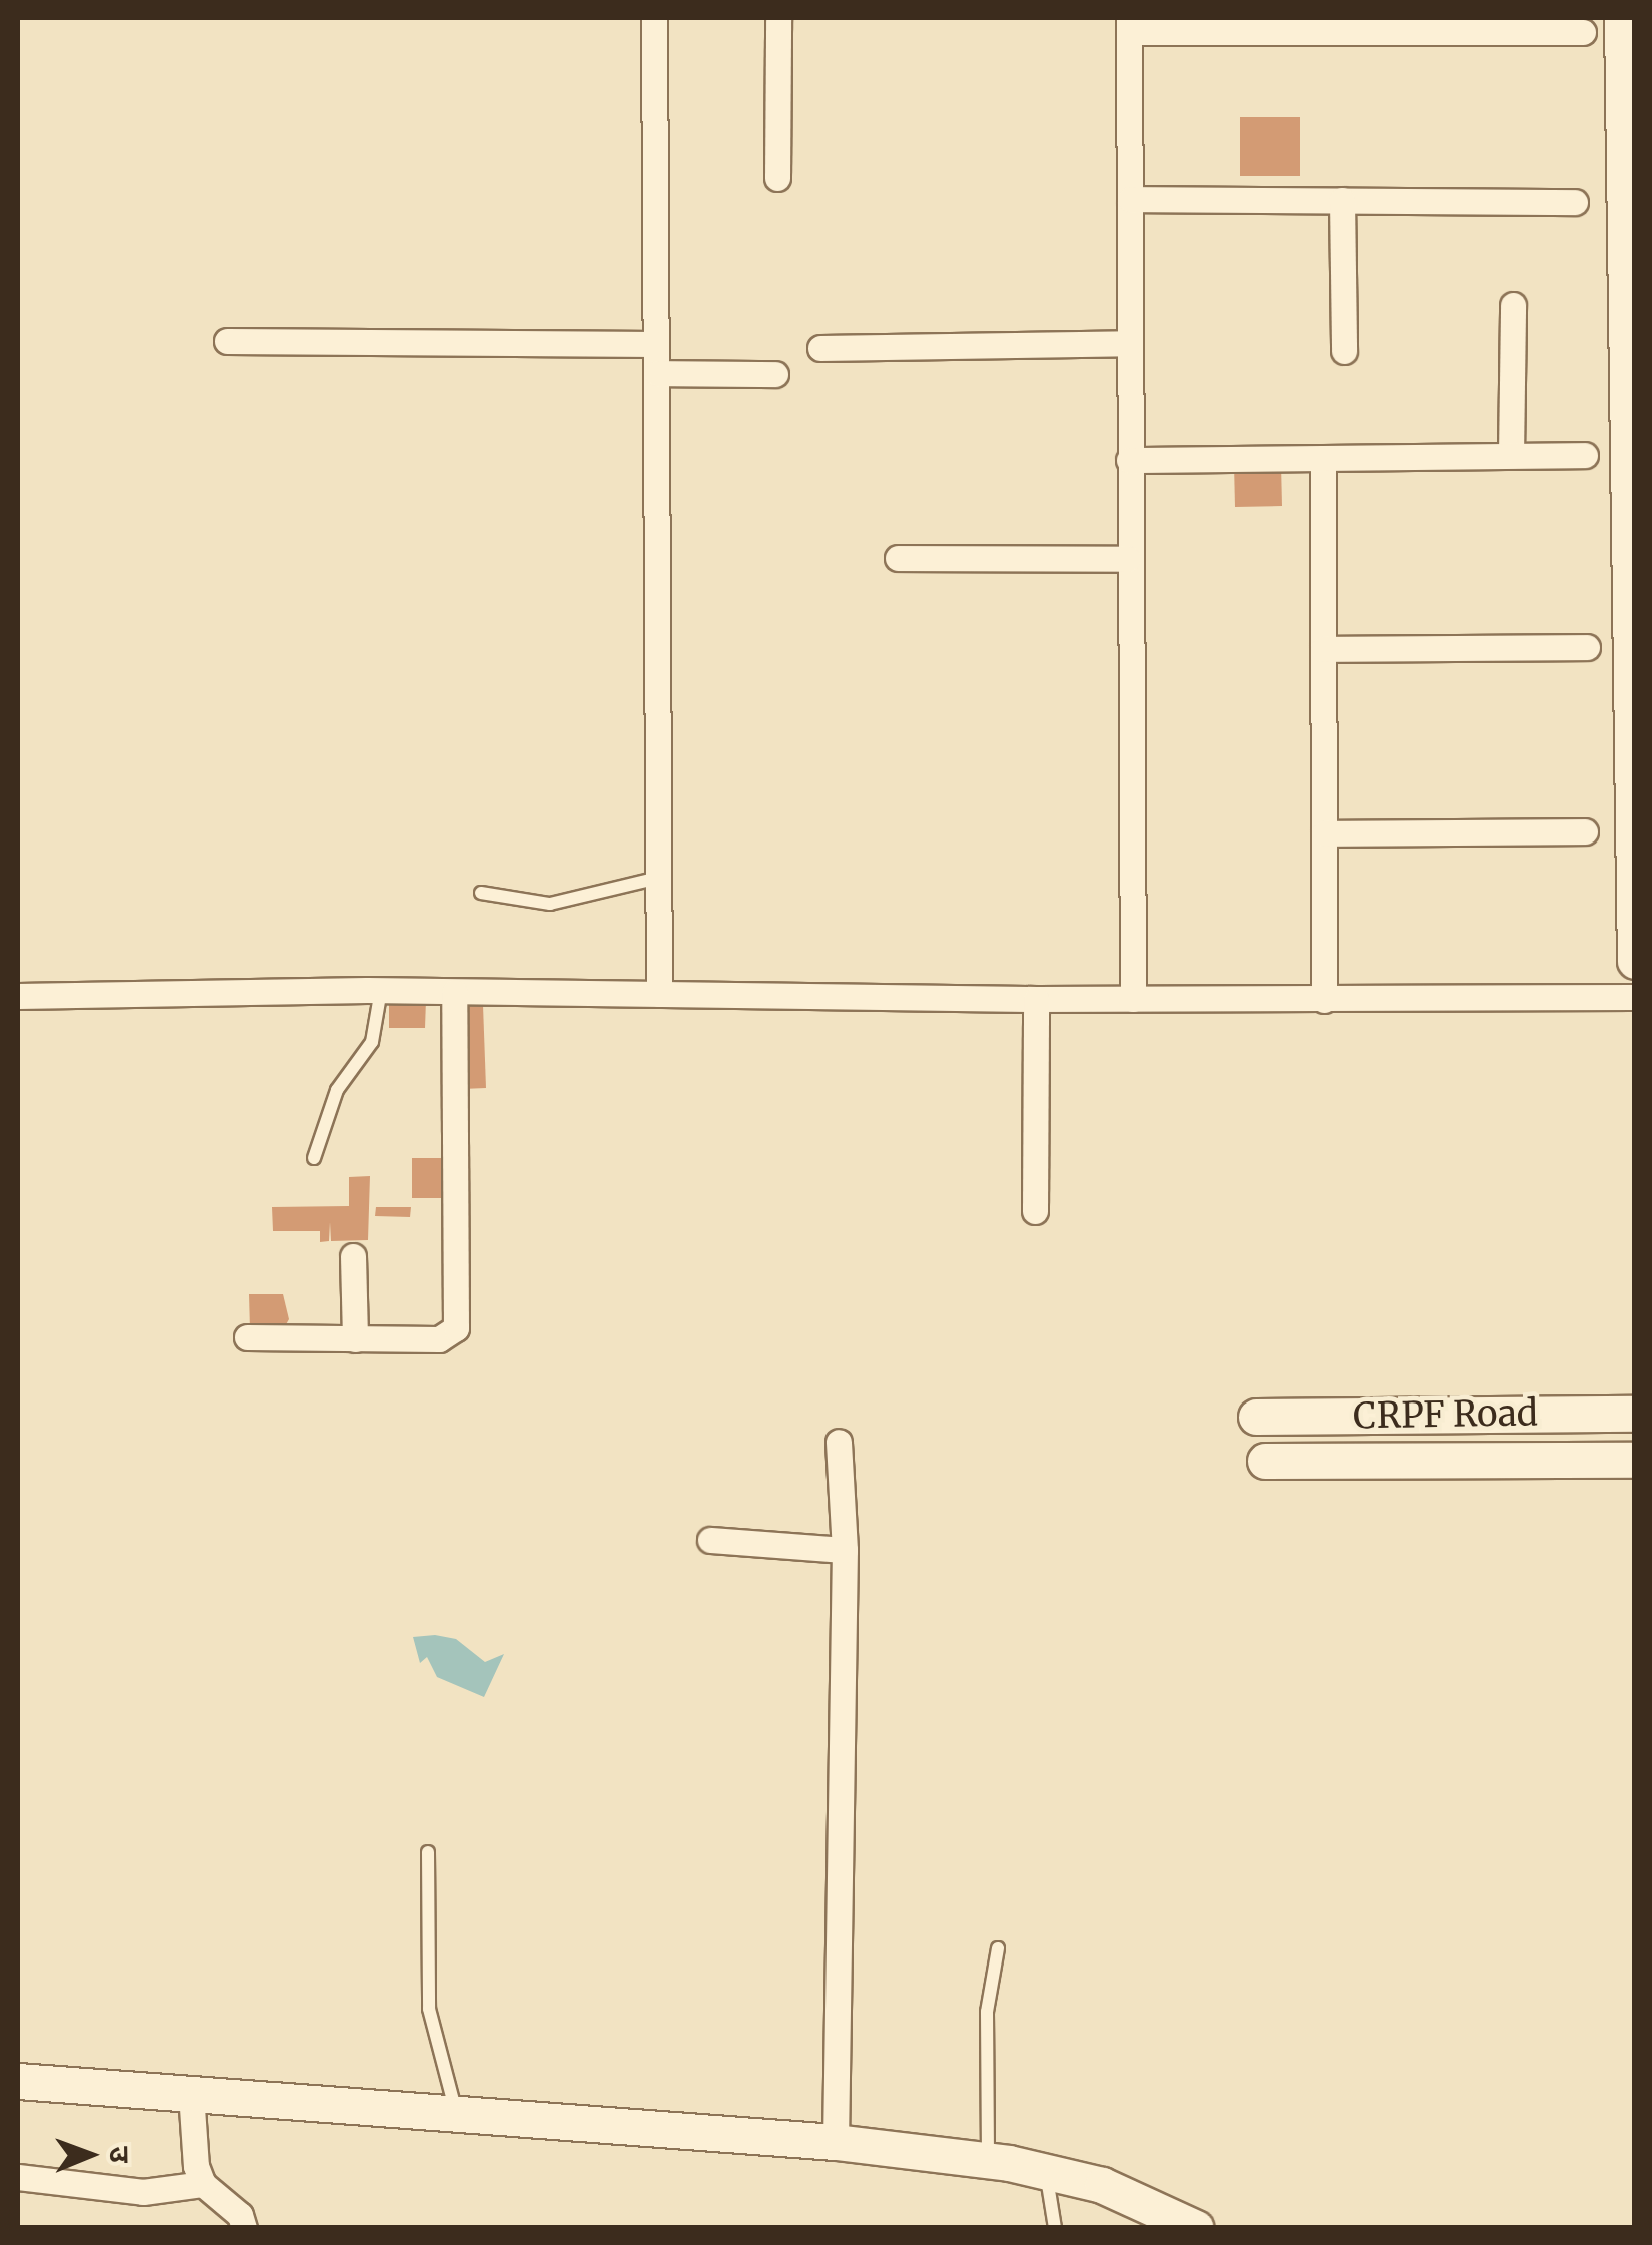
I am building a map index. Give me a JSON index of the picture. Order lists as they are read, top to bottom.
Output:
{
  "streets": {
    "street": ["CRPF Road"]
  },
  "north": "right"
}
